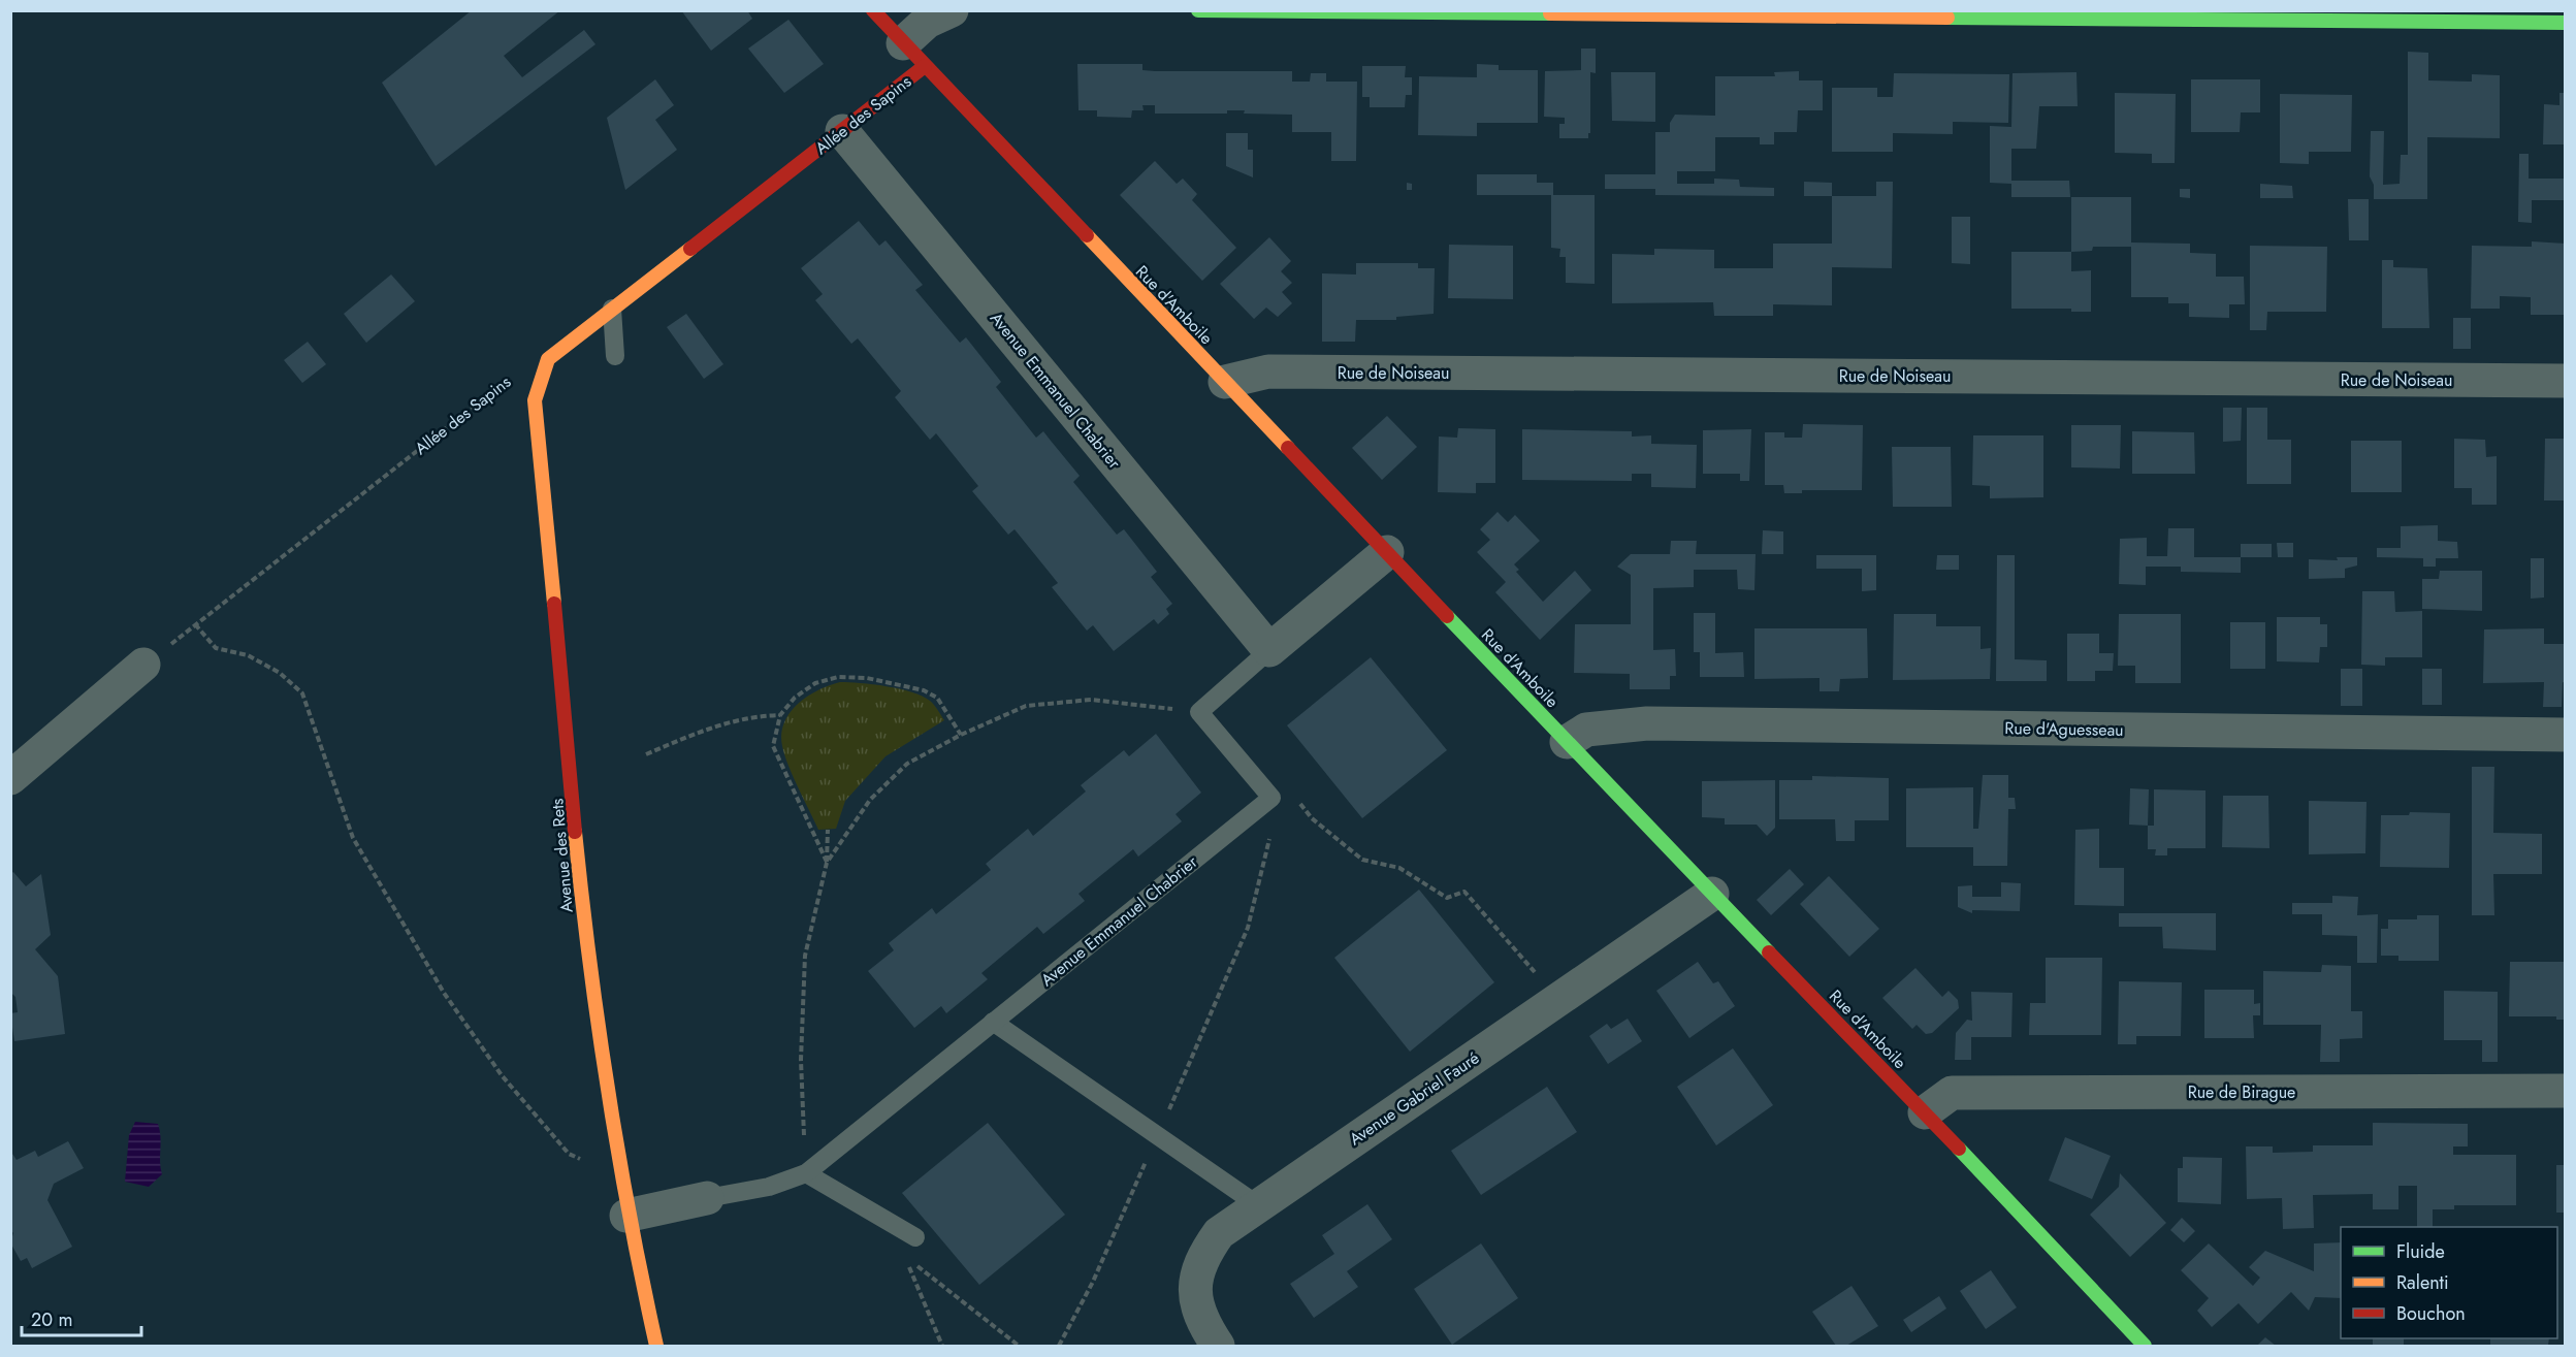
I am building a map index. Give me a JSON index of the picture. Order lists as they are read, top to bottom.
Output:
{
  "streets": {
    "street": [
      "Allée des Sapins",
      "Rue d'Amboile",
      "Rue de Noiseau",
      "Avenue Emmanuel Chabrier",
      "Rue d'Aguesseau",
      "Avenue des Rets",
      "Rue de Birague",
      "Avenue Gabriel Fauré"
    ]
  },
  "crossings": [
    ["Allée des Sapins", "Rue d'Amboile"],
    ["Allée des Sapins", "Avenue Emmanuel Chabrier"],
    ["Allée des Sapins", "Avenue des Rets"],
    ["Rue d'Amboile", "Rue de Noiseau"],
    ["Rue d'Amboile", "Rue d'Aguesseau"],
    ["Rue d'Amboile", "Rue de Birague"],
    ["Rue d'Amboile", "Avenue Gabriel Fauré"],
    ["Avenue Emmanuel Chabrier", "Avenue des Rets"]
  ],
  "legend": ["Fluide", "Ralenti", "Bouchon"],
  "scale_bar": "20 m"
}
